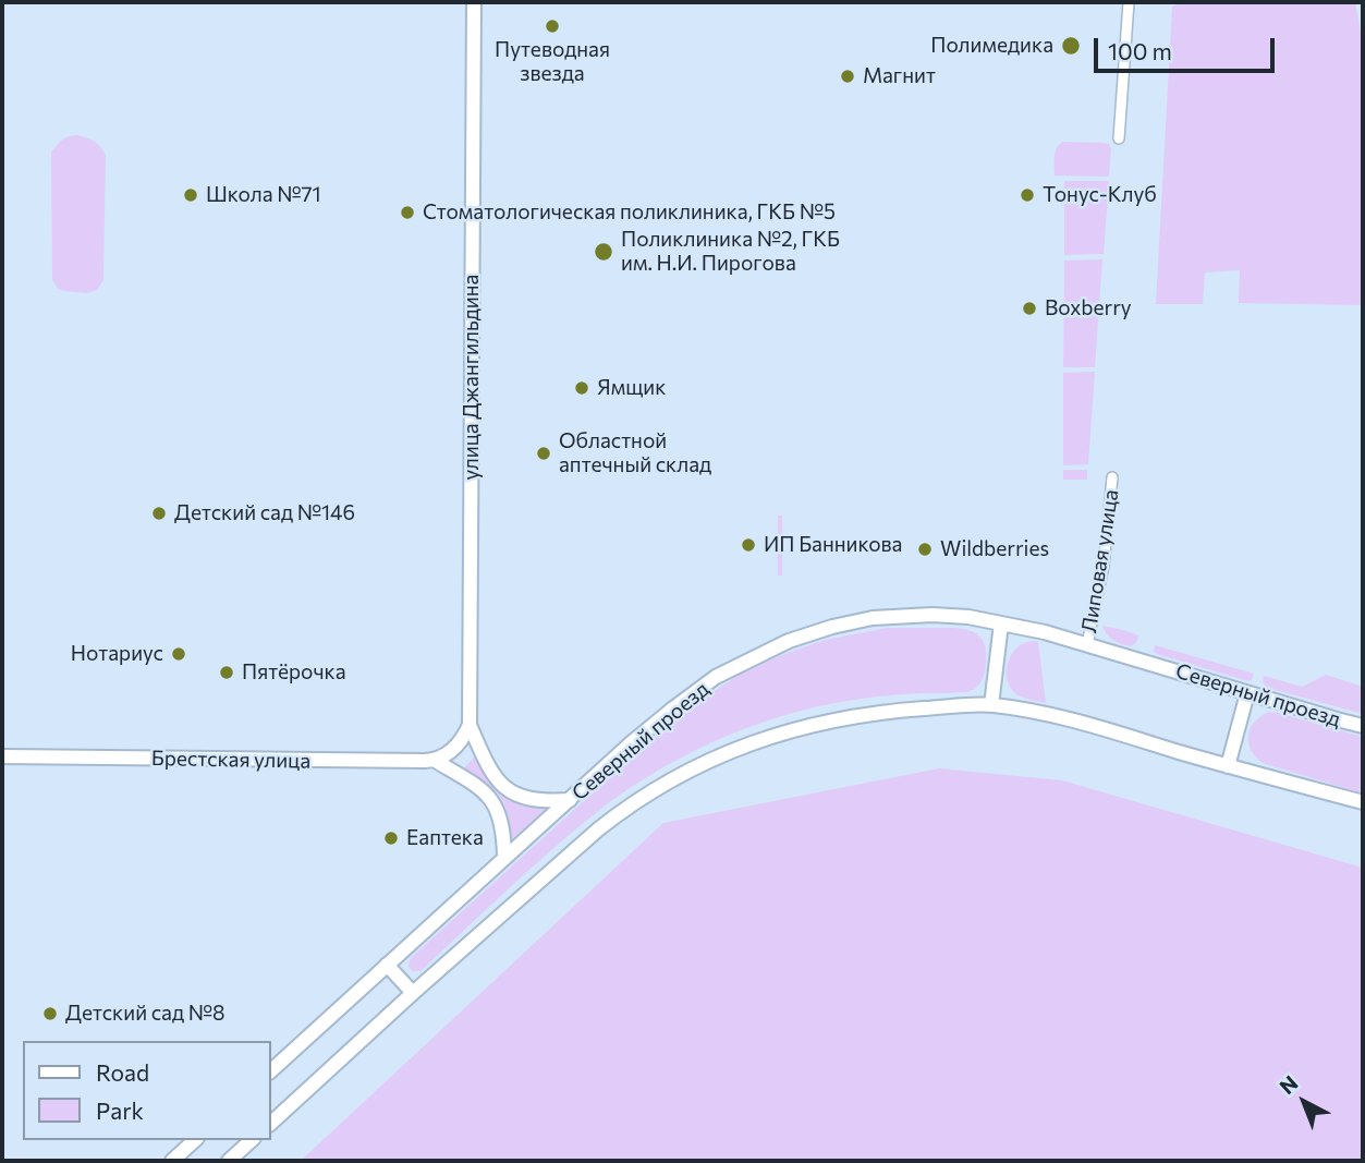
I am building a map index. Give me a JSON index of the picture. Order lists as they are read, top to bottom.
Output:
{
  "streets": {
    "main road": ["улица Джангильдина", "Северный проезд", "Брестская улица"],
    "street": ["Липовая улица"]
  },
  "crossings": [
    ["улица Джангильдина", "Брестская улица"],
    ["Липовая улица", "Северный проезд"]
  ],
  "places": [
    "Путеводная звезда",
    "Полимедика",
    "Магнит",
    "Школа №71",
    "Тонус-Клуб",
    "Стоматологическая поликлиника, ГКБ №5",
    "Поликлиника №2, ГКБ им. Н.И. Пирогова",
    "Boxberry",
    "Ямщик",
    "Областной аптечный склад",
    "Детский сад №146",
    "ИП Банникова",
    "Wildberries",
    "Нотариус",
    "Пятёрочка",
    "Еаптека",
    "Детский сад №8"
  ],
  "legend": ["Road", "Park"],
  "scale_bar": "100 m",
  "north": "top left"
}
